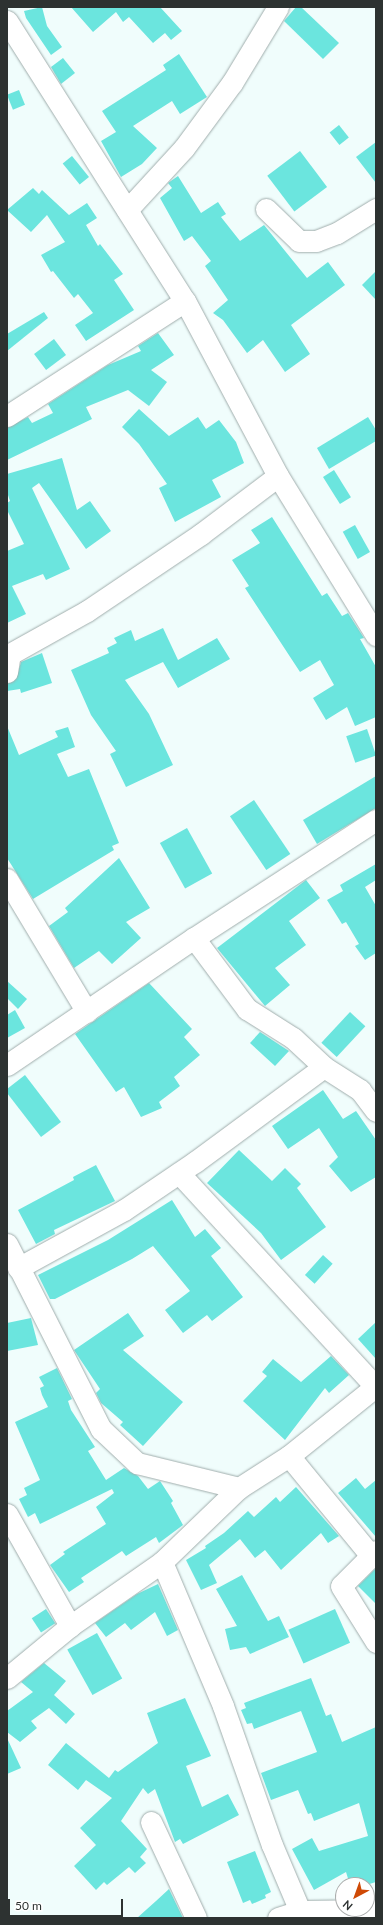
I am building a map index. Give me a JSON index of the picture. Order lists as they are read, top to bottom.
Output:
{
  "scale_bar": "50 m",
  "north": "bottom left"
}
